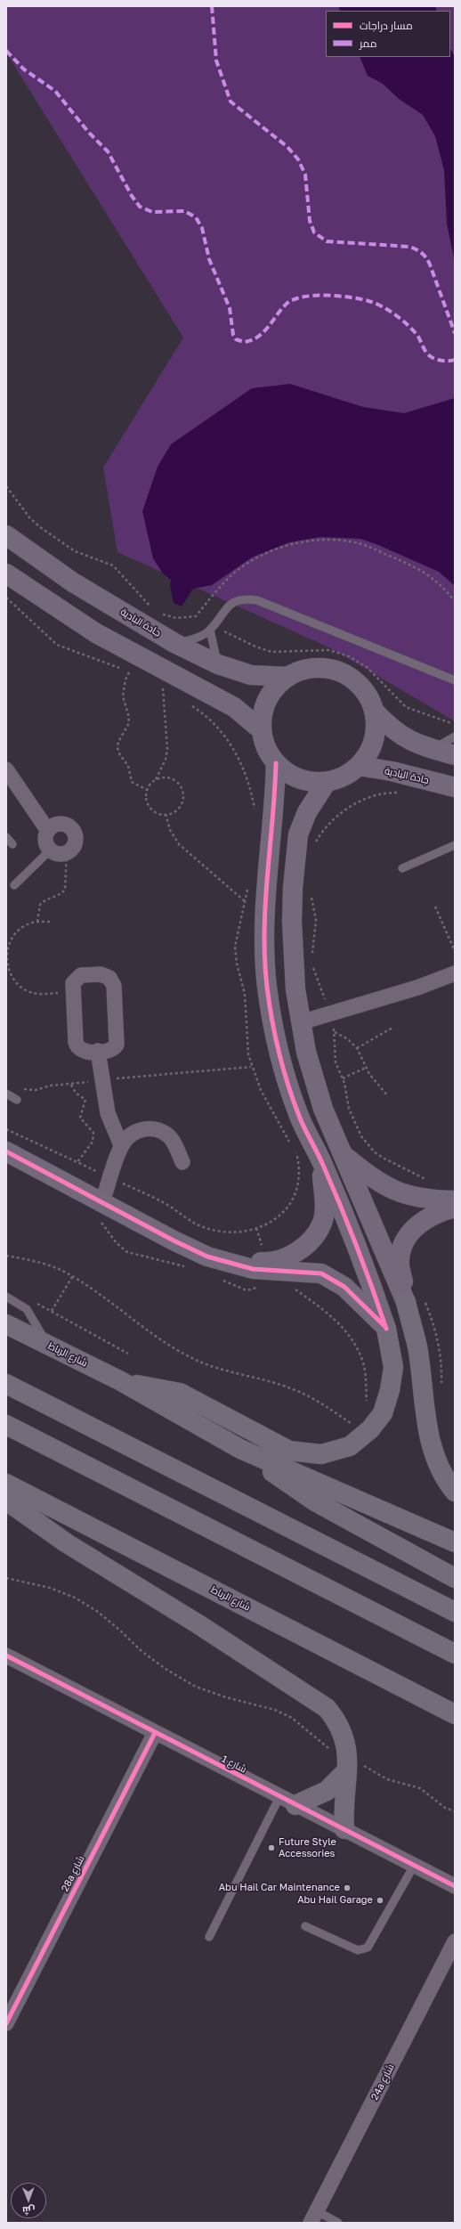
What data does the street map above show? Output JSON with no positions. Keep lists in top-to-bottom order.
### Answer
{
  "streets": {
    "highway": ["شارع الرباط"],
    "street": [
      "جادة البادية",
      "شارع 1",
      "28a شارع",
      "24a شارع"
    ]
  },
  "crossings": [
    ["شارع 1", "28a شارع"]
  ],
  "places": ["Future Style Accessories", "Abu Hail Car Maintenance", "Abu Hail Garage"],
  "legend": ["مسار دراجات", "ممر"],
  "north": "bottom"
}
